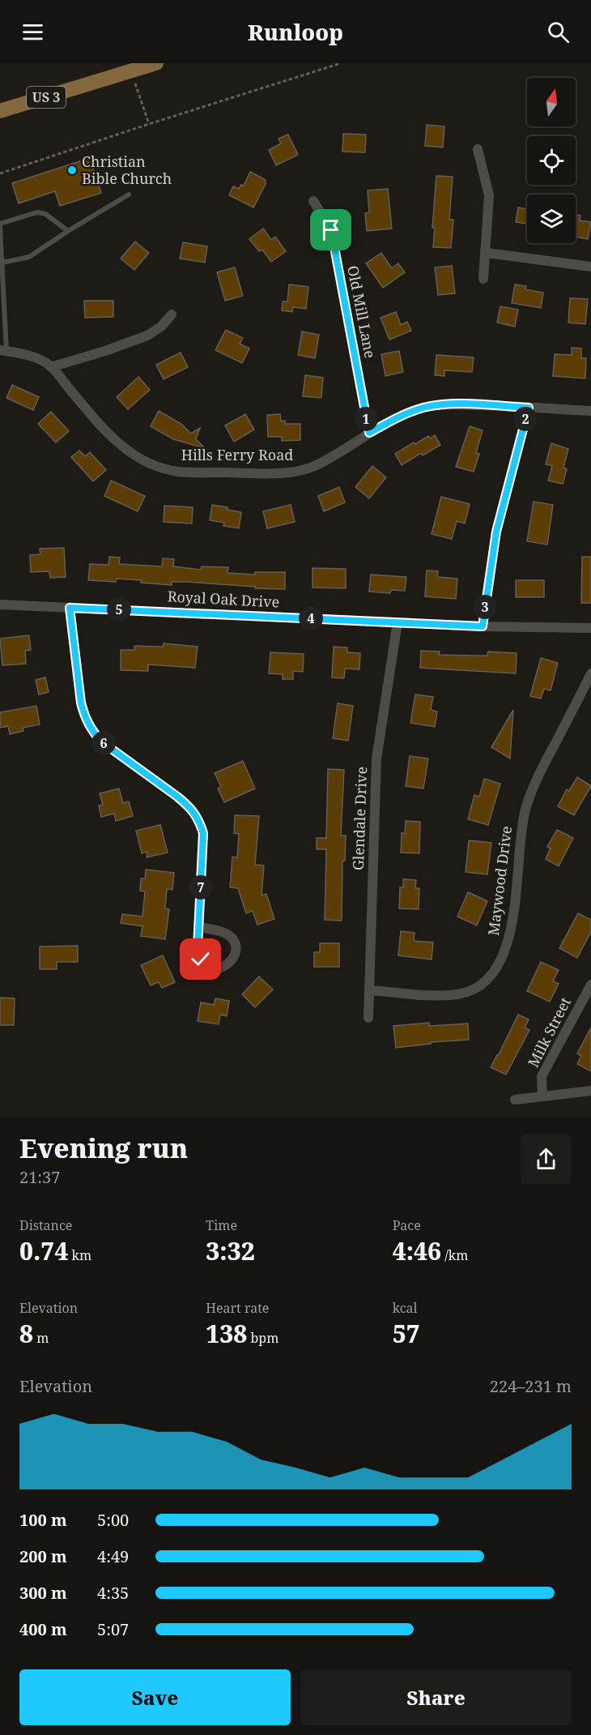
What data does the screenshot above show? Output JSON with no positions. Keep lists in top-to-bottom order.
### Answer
{
  "streets": {
    "main road": ["US 3"],
    "street": [
      "Old Mill Lane",
      "Hills Ferry Road",
      "Royal Oak Drive",
      "Glendale Drive",
      "Maywood Drive",
      "Milk Street"
    ]
  },
  "crossings": [
    ["Old Mill Lane", "Hills Ferry Road"],
    ["Royal Oak Drive", "Glendale Drive"],
    ["Glendale Drive", "Maywood Drive"]
  ],
  "places": ["Christian Bible Church"],
  "north": "top",
  "page": {
    "header": "Runloop",
    "pins": [
      "1",
      "2",
      "3",
      "5",
      "4",
      "6",
      "7"
    ],
    "heading": ["Evening run", "21:37"],
    "stats": [
      ["Distance", "0.74 km"],
      ["Time", "3:32"],
      ["Pace", "4:46 /km"],
      ["Elevation", "8 m"],
      ["Heart rate", "138 bpm"],
      ["kcal", "57"]
    ],
    "chart": ["Elevation", "224–231 m"],
    "list": [
      {
        "name": "100 m",
        "note": "5:00"
      },
      {
        "name": "200 m",
        "note": "4:49"
      },
      {
        "name": "300 m",
        "note": "4:35"
      },
      {
        "name": "400 m",
        "note": "5:07"
      }
    ],
    "buttons": ["Save", "Share"]
  }
}
